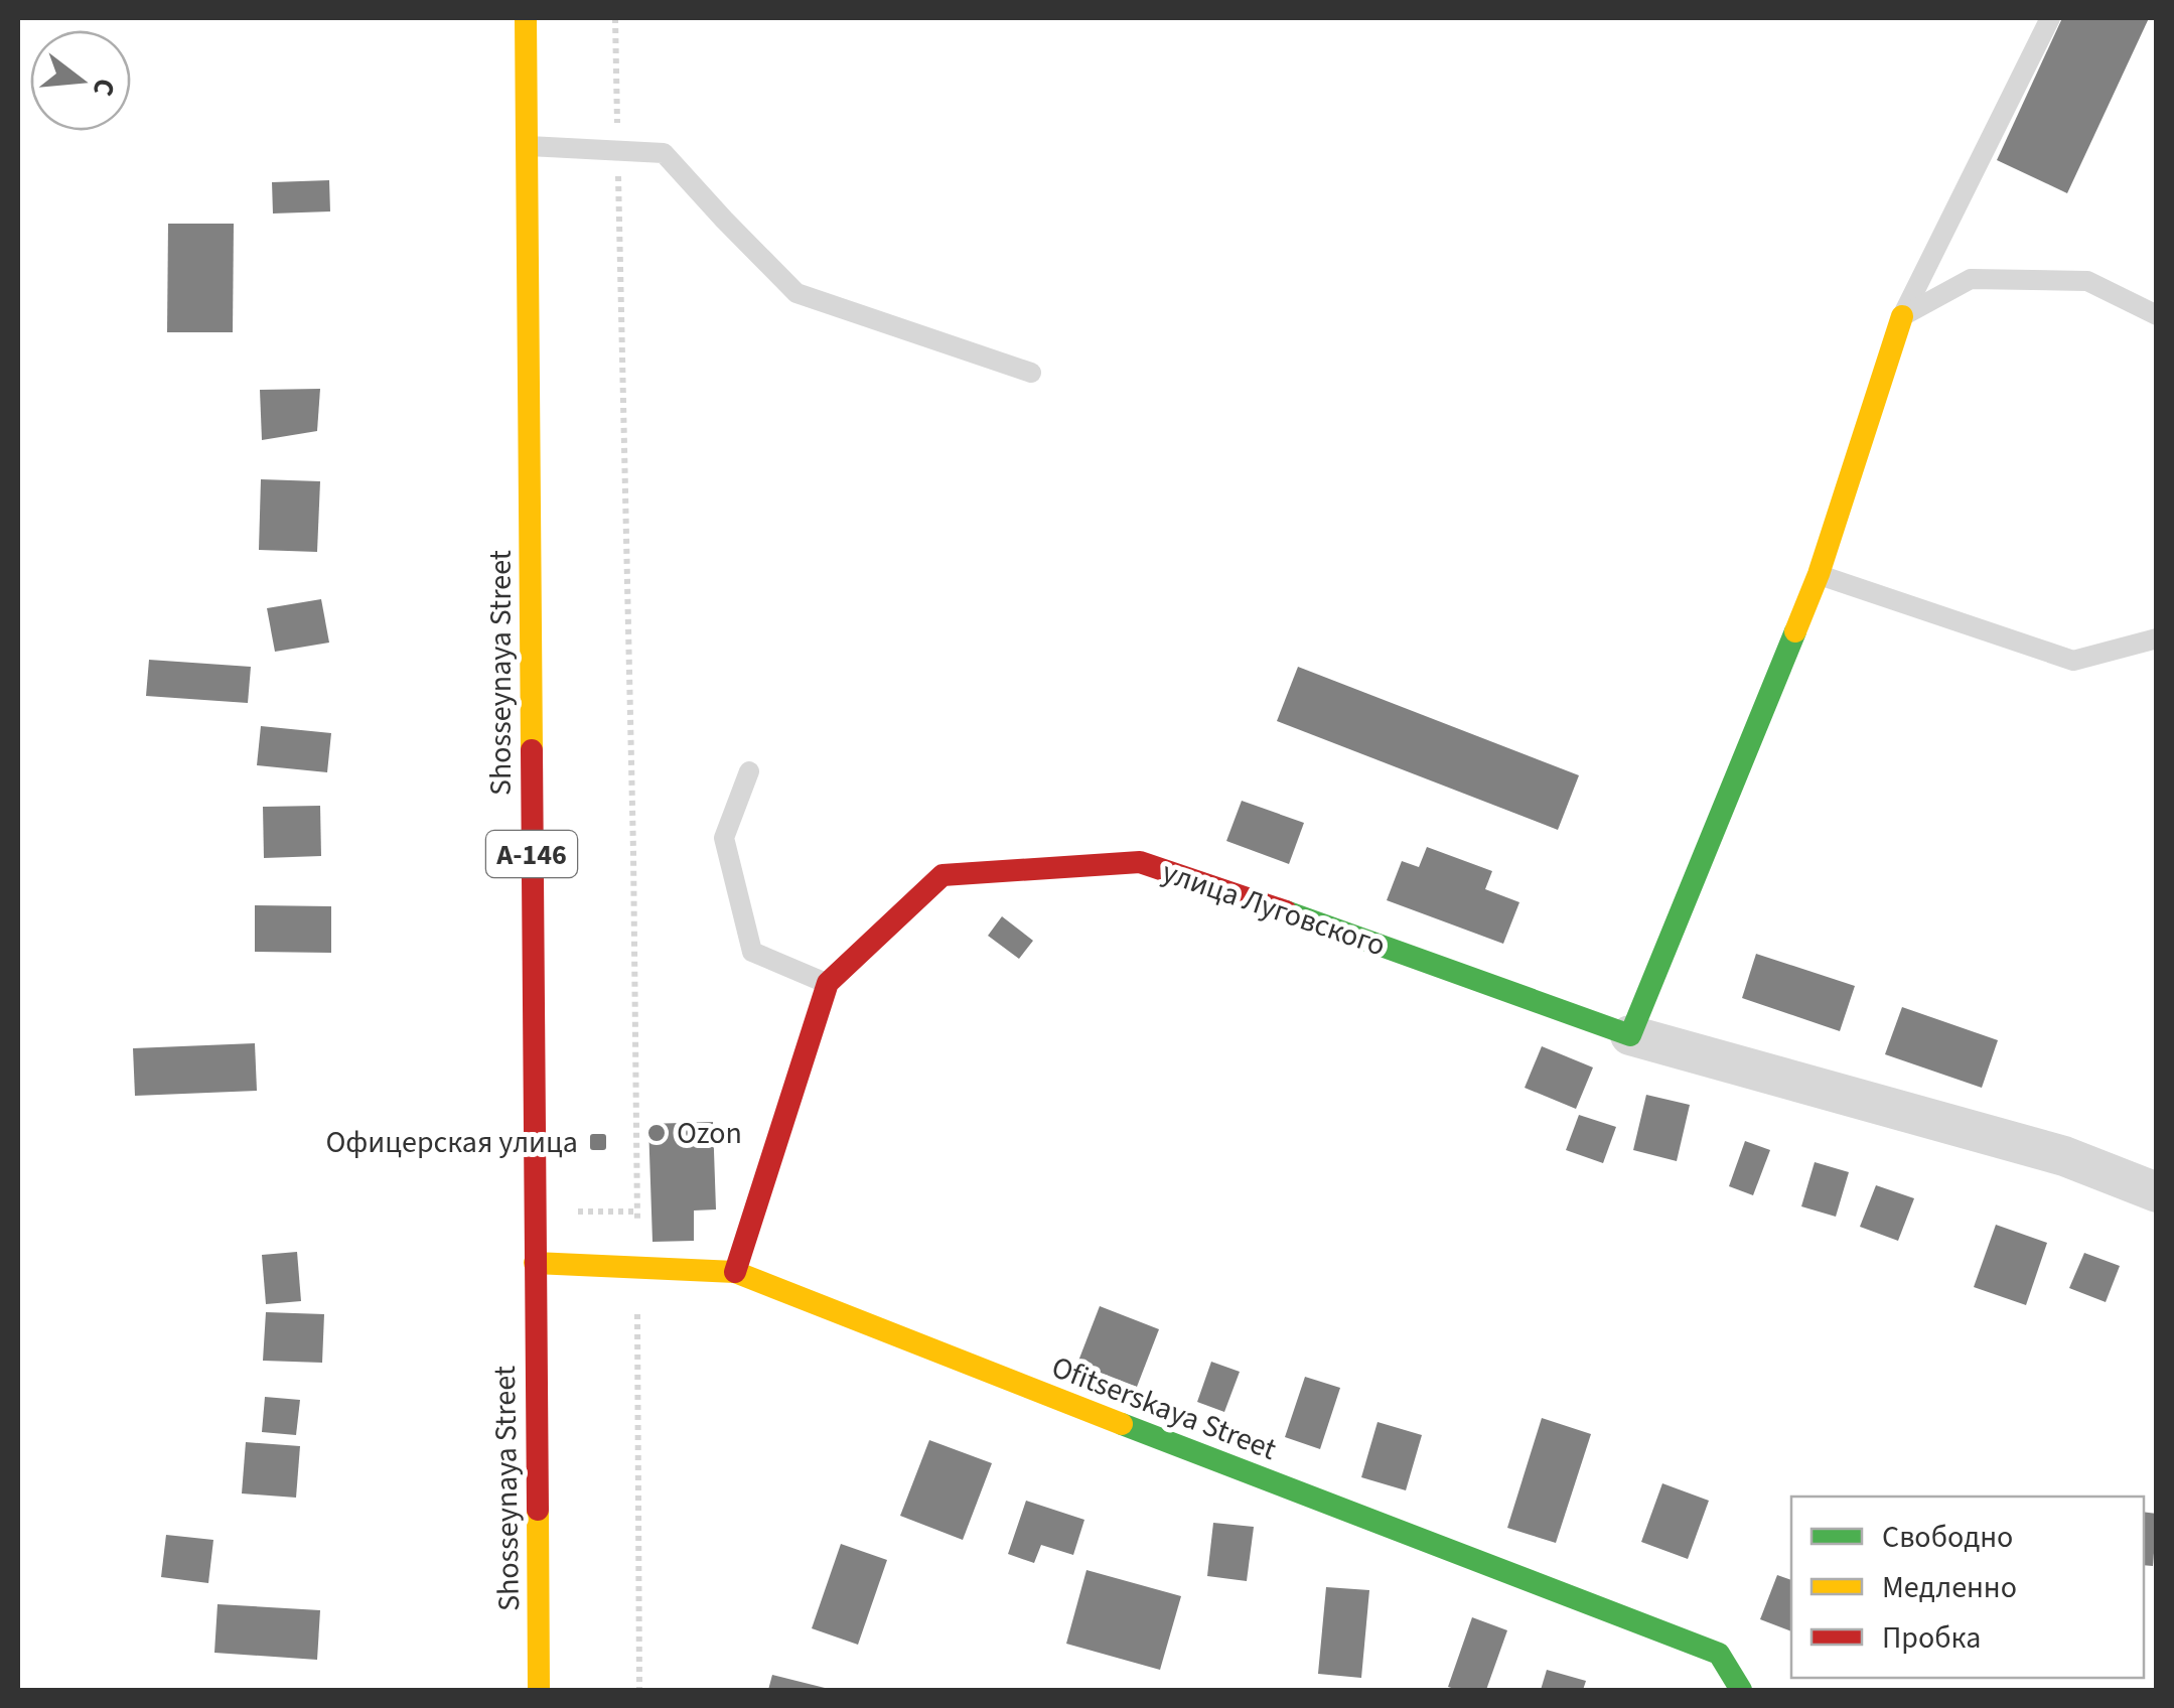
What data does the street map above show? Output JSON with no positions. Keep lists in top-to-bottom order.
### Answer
{
  "streets": {
    "main road": [
      "Shosseynaya Street",
      "А-146",
      "улица Луговского",
      "Ofitserskaya Street"
    ]
  },
  "crossings": [
    ["Shosseynaya Street", "Ofitserskaya Street"],
    ["улица Луговского", "Ofitserskaya Street"]
  ],
  "places": {
    "other": ["Ozon"],
    "transit": ["Офицерская улица"]
  },
  "legend": ["Свободно", "Медленно", "Пробка"],
  "north": "right"
}
